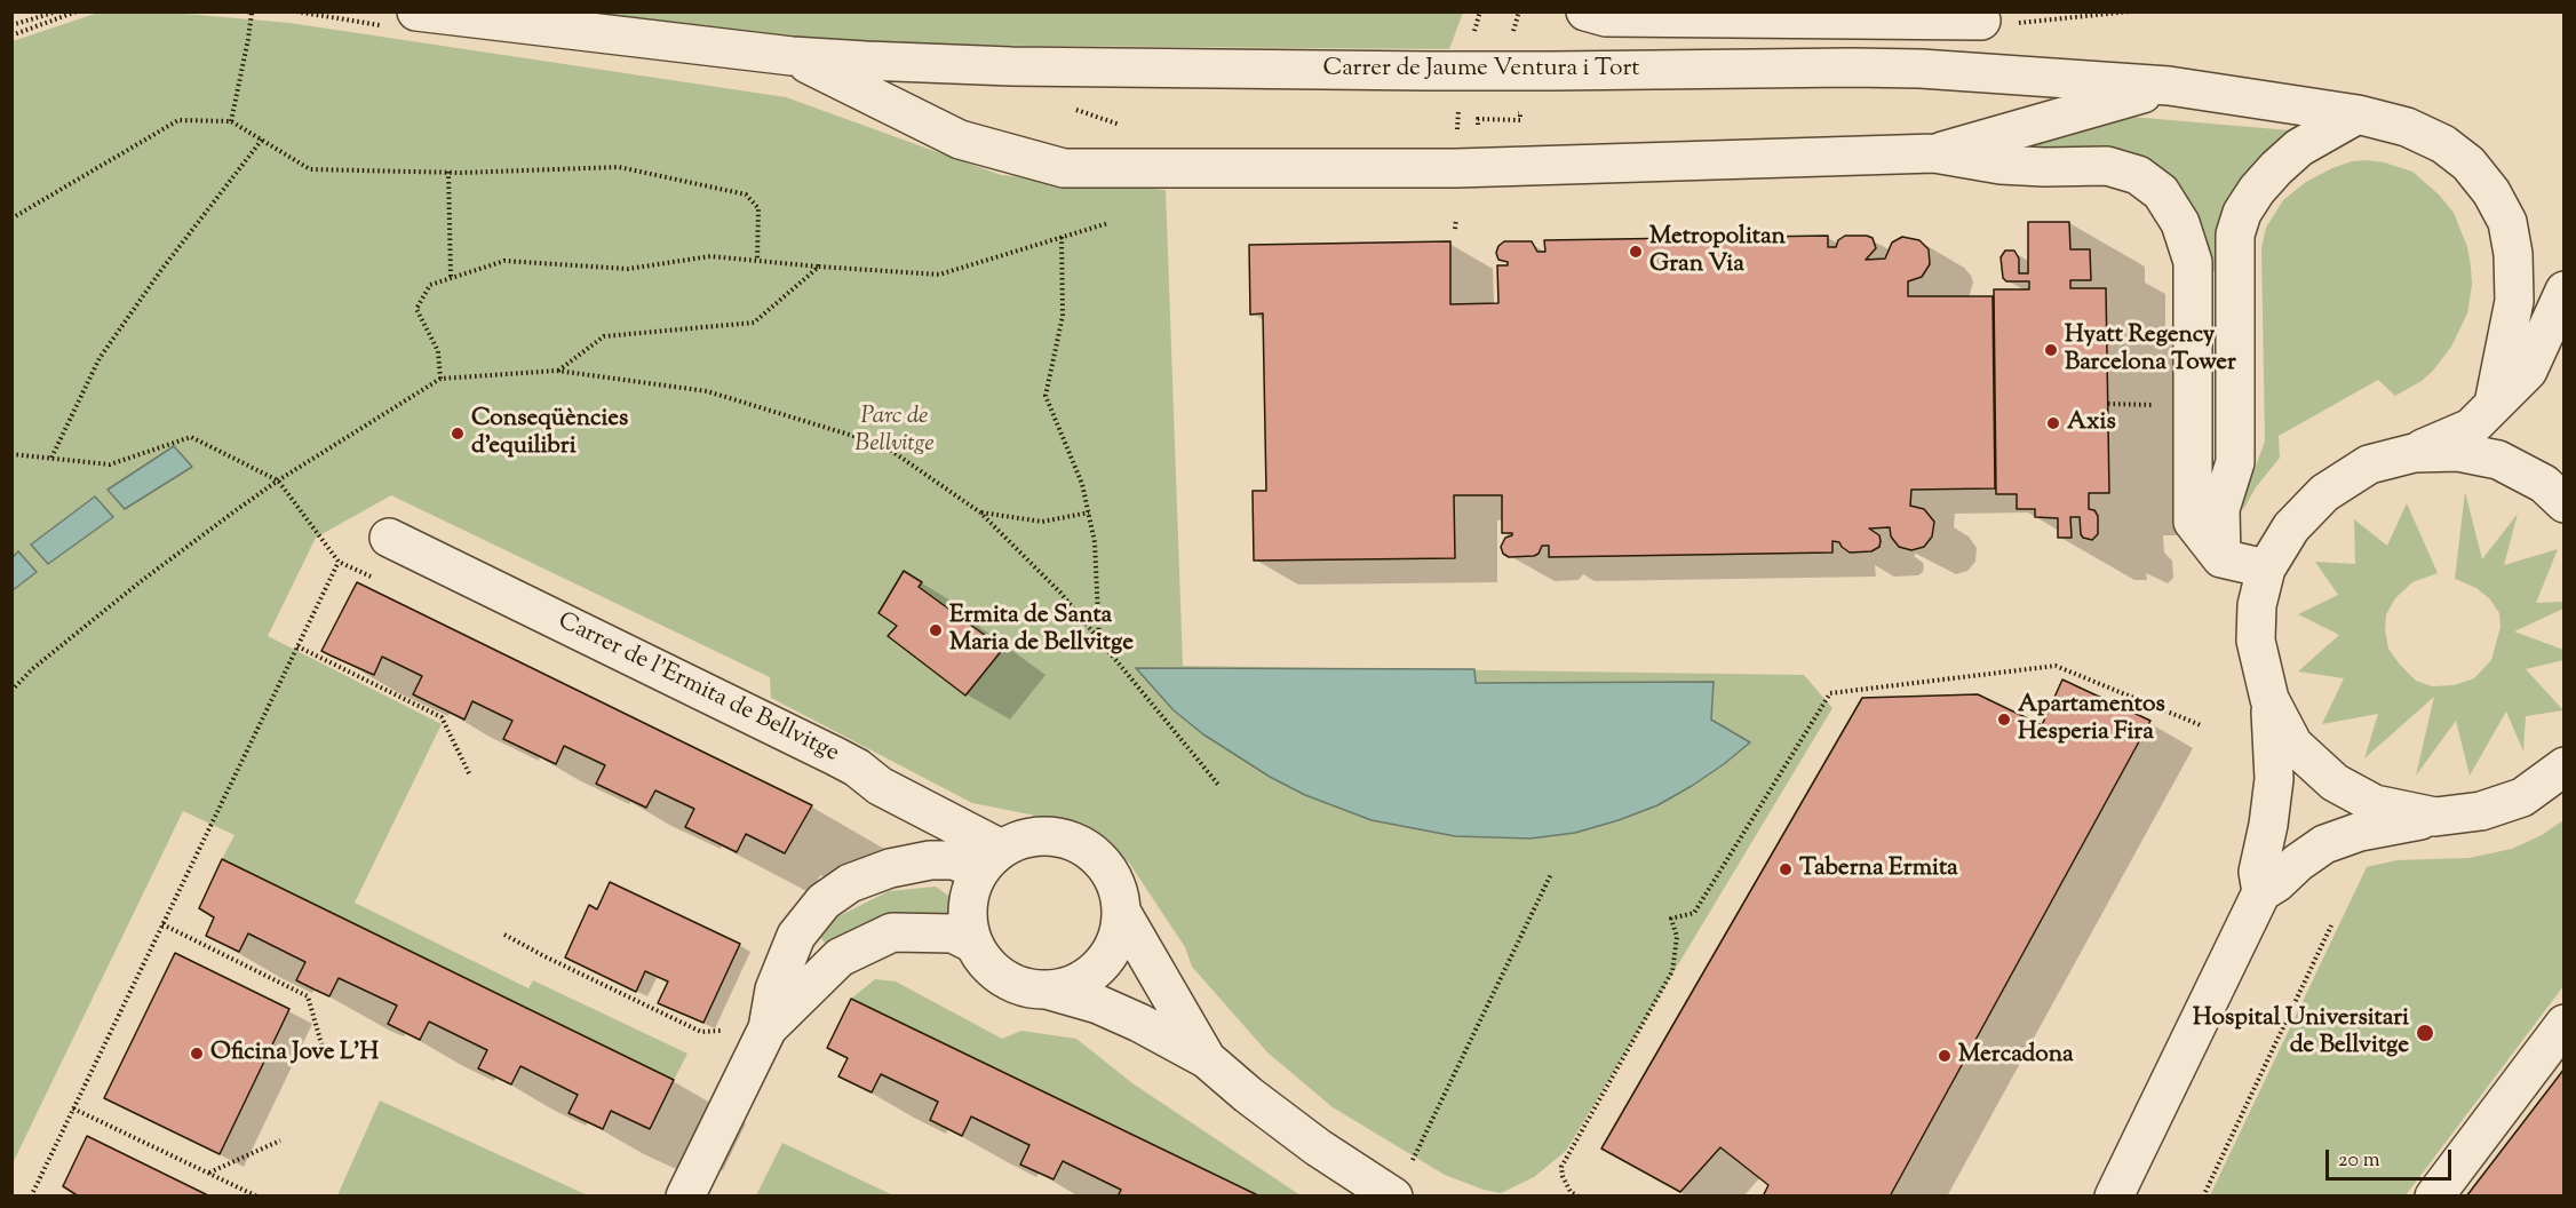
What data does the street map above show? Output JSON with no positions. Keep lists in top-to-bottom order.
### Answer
{
  "streets": {
    "street": ["Carrer de Jaume Ventura i Tort", "Carrer de l'Ermita de Bellvitge"]
  },
  "parks": ["Parc de Bellvitge"],
  "places": [
    "Metropolitan Gran Via",
    "Hyatt Regency Barcelona Tower",
    "Axis",
    "Conseqüències d'equilibri",
    "Ermita de Santa Maria de Bellvitge",
    "Apartamentos Hesperia Fira",
    "Taberna Ermita",
    "Hospital Universitari de Bellvitge",
    "Oficina Jove L'H",
    "Mercadona"
  ],
  "scale_bar": "20 m"
}
